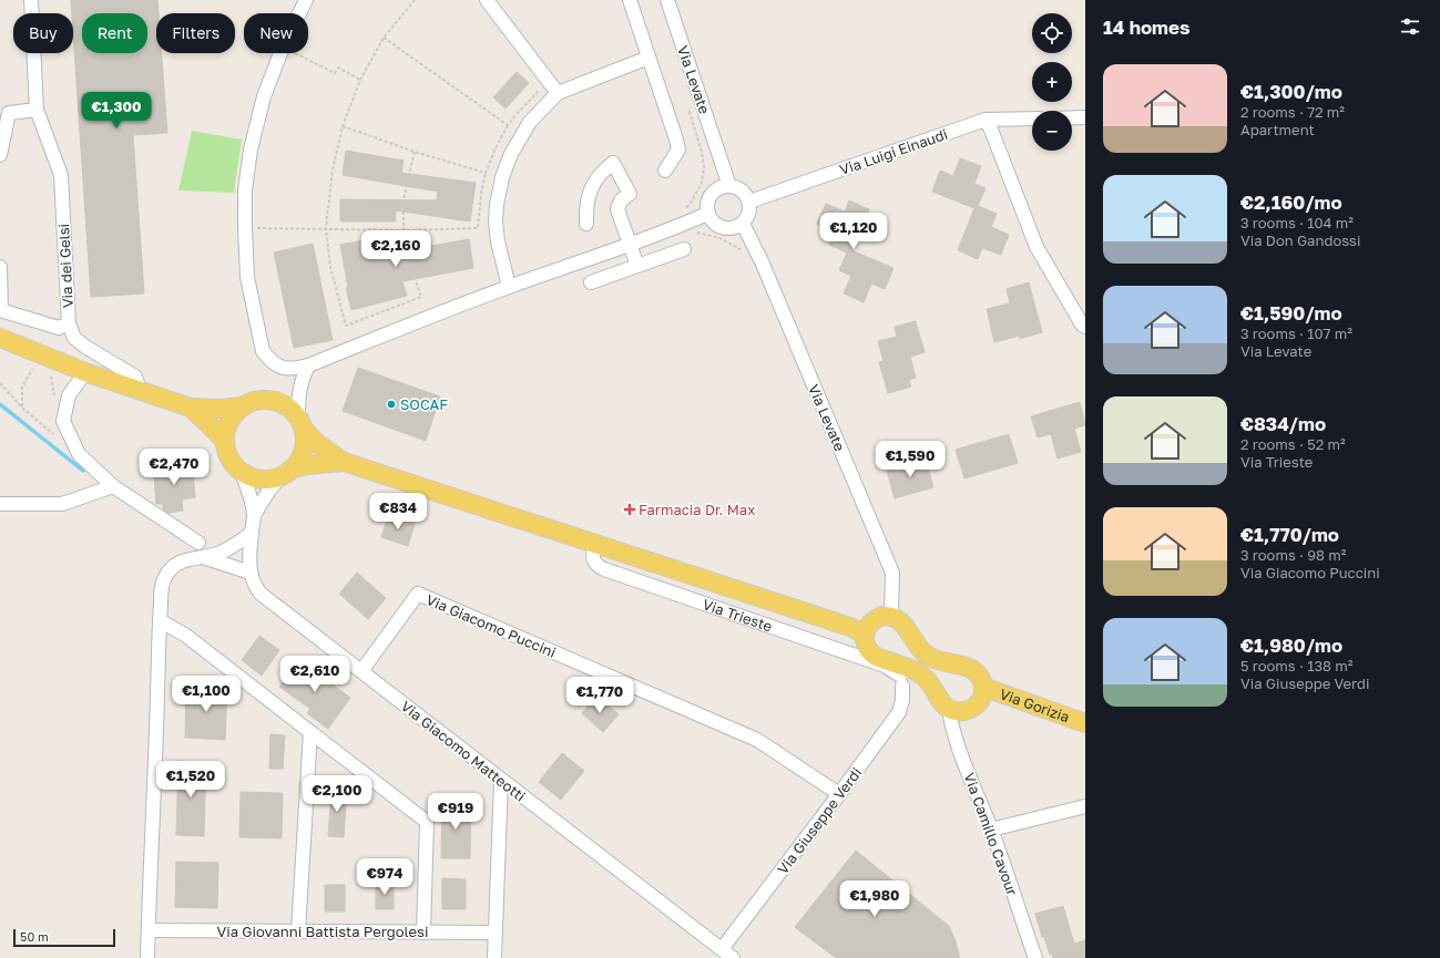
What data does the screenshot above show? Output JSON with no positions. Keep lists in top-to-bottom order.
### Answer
{
  "streets": {
    "main road": ["Via Trieste", "Via Gorizia"],
    "street": [
      "Via Levate",
      "Via Luigi Einaudi",
      "Via dei Gelsi",
      "Via Giacomo Puccini",
      "Via Giacomo Matteotti",
      "Via Giuseppe Verdi",
      "Via Camillo Cavour",
      "Via Giovanni Battista Pergolesi"
    ]
  },
  "crossings": [
    ["Via Levate", "Via Luigi Einaudi"],
    ["Via Trieste", "Via Giuseppe Verdi"],
    ["Via Giacomo Puccini", "Via Giacomo Matteotti"],
    ["Via Giacomo Puccini", "Via Giuseppe Verdi"],
    ["Via Giacomo Matteotti", "Via Giuseppe Verdi"]
  ],
  "places": {
    "other": ["SOCAF"],
    "health": ["Farmacia Dr. Max"]
  },
  "scale_bar": "50 m",
  "page": {
    "heading": "14 homes",
    "map_buttons": ["+", "−"],
    "chip": [
      "Buy",
      "Rent",
      "Filters",
      "New"
    ],
    "list": [
      {
        "name": "€1,300/mo",
        "note": "2 rooms · 72 m² · Apartment"
      },
      {
        "name": "€2,160/mo",
        "note": "3 rooms · 104 m² · Via Don Gandossi"
      },
      {
        "name": "€1,590/mo",
        "note": "3 rooms · 107 m² · Via Levate"
      },
      {
        "name": "€834/mo",
        "note": "2 rooms · 52 m² · Via Trieste"
      },
      {
        "name": "€1,770/mo",
        "note": "3 rooms · 98 m² · Via Giacomo Puccini"
      },
      {
        "name": "€1,980/mo",
        "note": "5 rooms · 138 m² · Via Giuseppe Verdi"
      }
    ],
    "price": [
      "€1,300",
      "€1,120",
      "€2,160",
      "€1,590",
      "€2,470",
      "€834",
      "€2,610",
      "€1,100",
      "€1,770",
      "€1,520",
      "€2,100",
      "€919",
      "€974",
      "€1,980"
    ],
    "scale": "50 m"
  }
}
